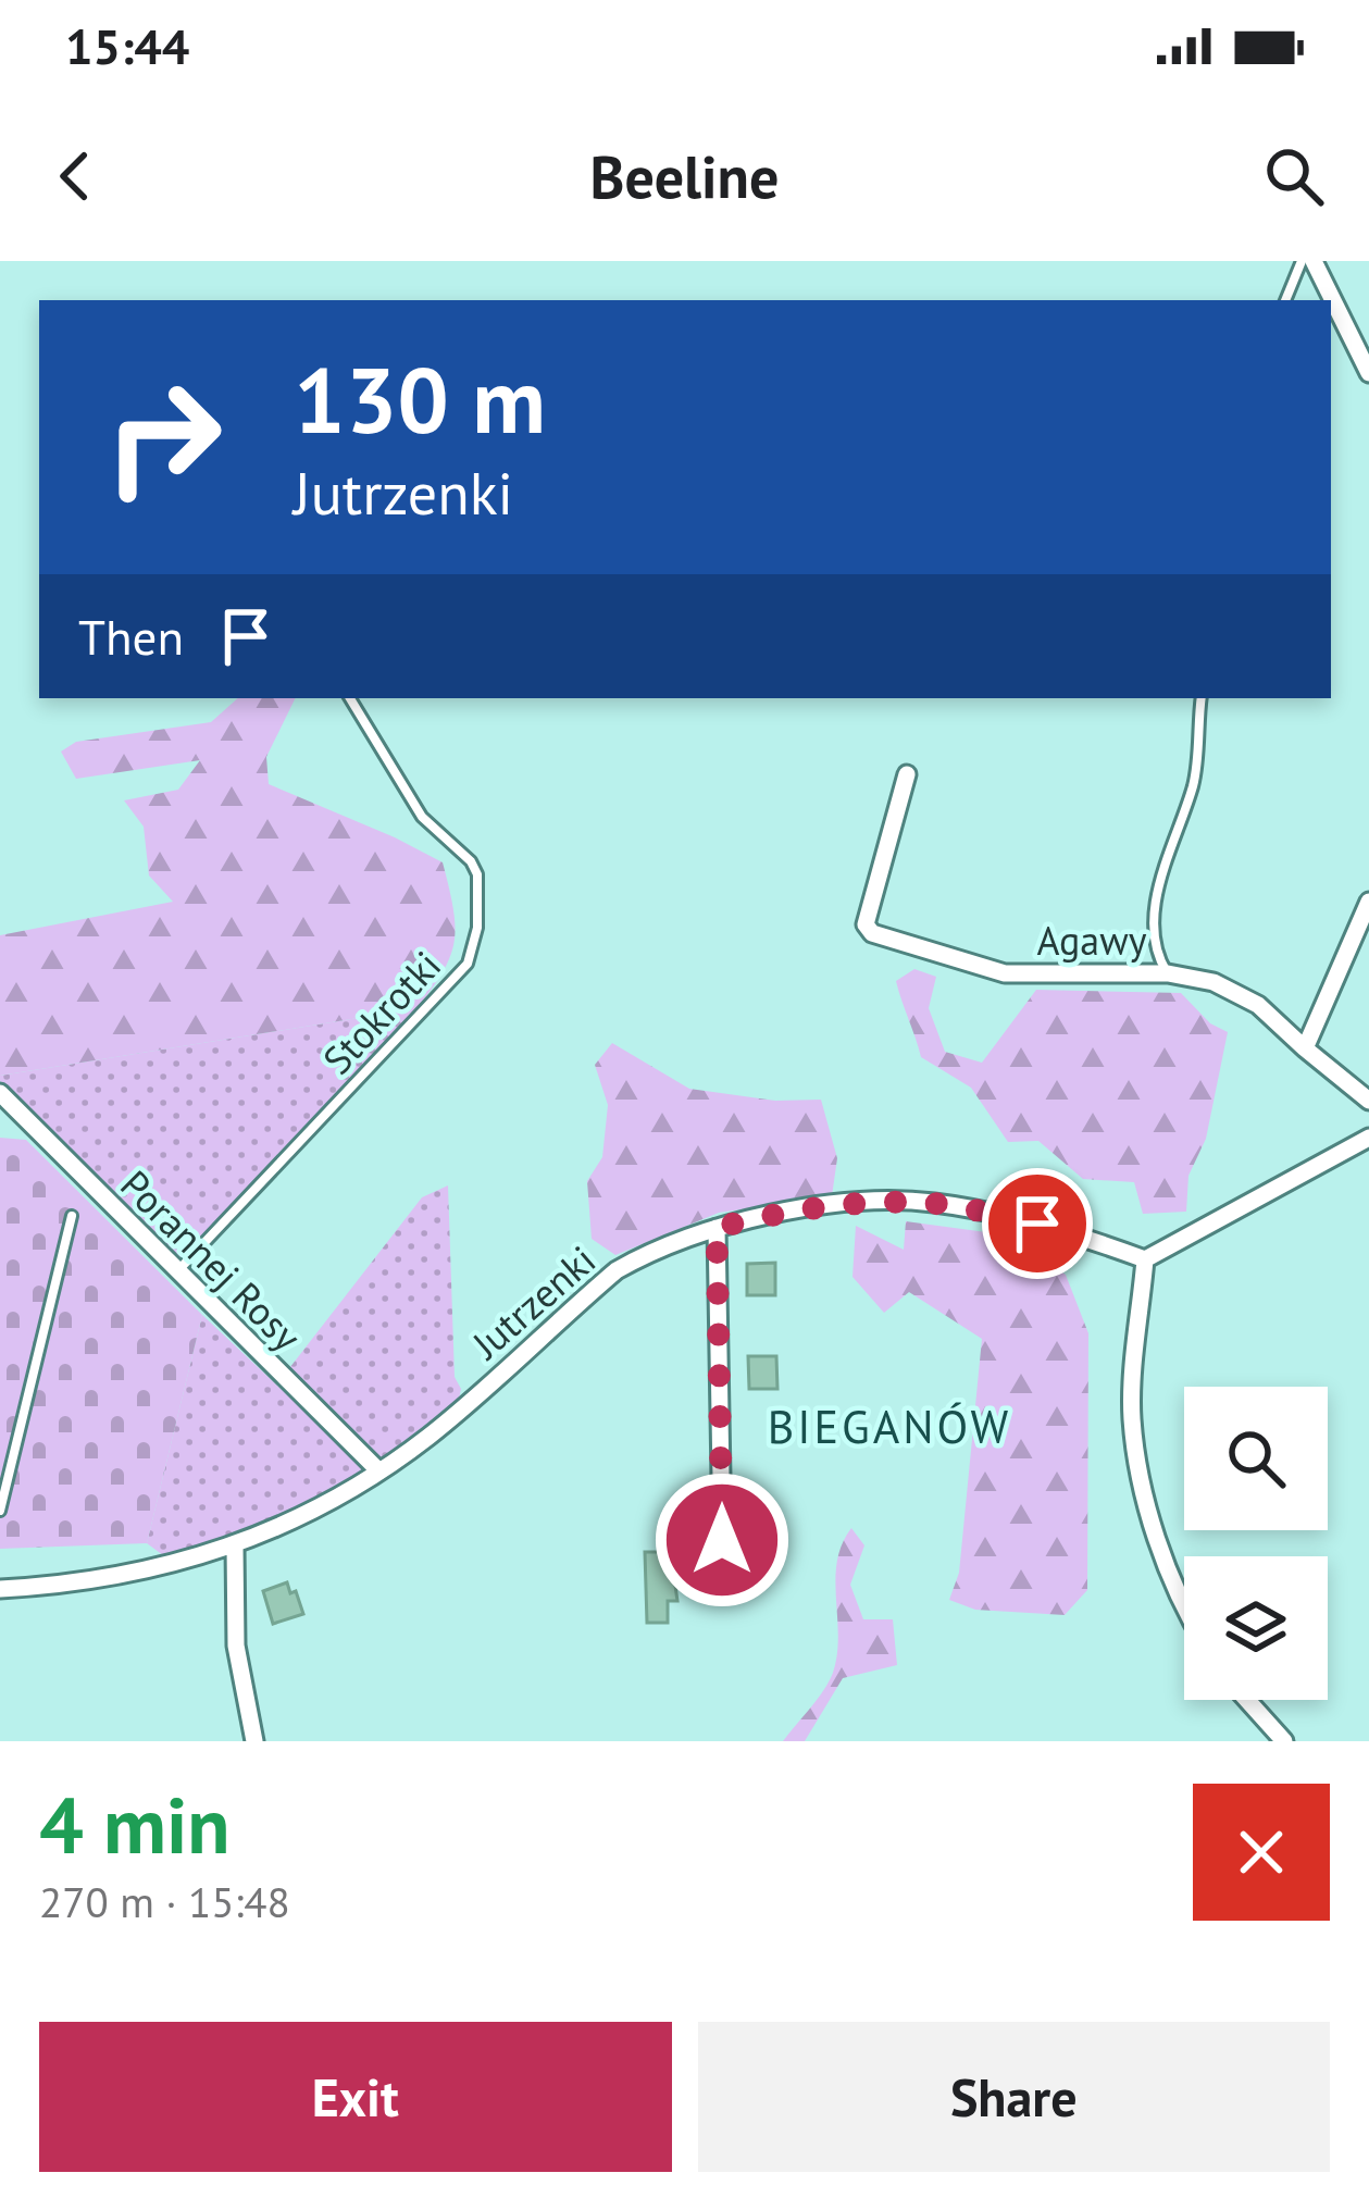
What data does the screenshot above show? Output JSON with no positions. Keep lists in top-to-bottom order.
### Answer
{
  "streets": {
    "street": ["Agawy", "Porannej Rosy", "Jutrzenki"],
    "lane": ["Stokrotki"]
  },
  "crossings": [
    ["Stokrotki", "Porannej Rosy"],
    ["Porannej Rosy", "Jutrzenki"]
  ],
  "districts": ["BIEGANÓW"],
  "page": {
    "status": "15:44",
    "header": "Beeline",
    "turn": ["130 m", "Jutrzenki"],
    "then": "Then",
    "heading": ["4 min", "270 m · 15:48"],
    "buttons": ["Exit", "Share"]
  }
}
